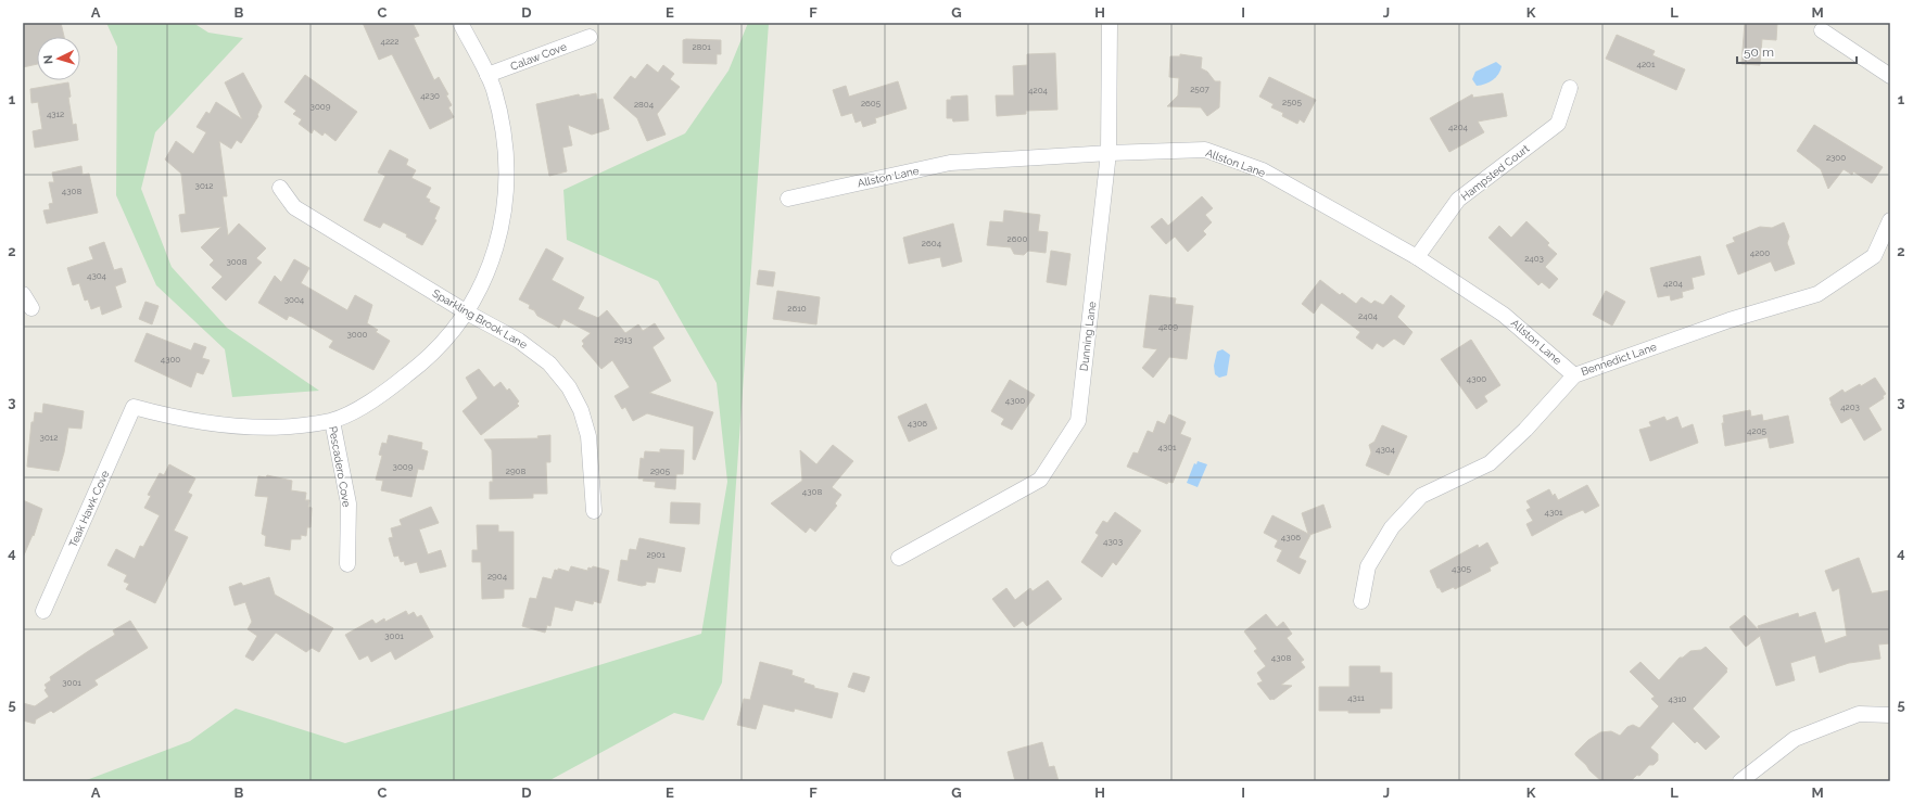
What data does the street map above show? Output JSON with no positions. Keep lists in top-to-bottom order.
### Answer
{
  "streets": {
    "street": [
      "Calaw Cove",
      "Allston Lane",
      "Hampsted Court",
      "Sparkling Brook Lane",
      "Dunning Lane",
      "Bennedict Lane",
      "Pescadero Cove",
      "Teak Hawk Cove"
    ]
  },
  "crossings": [
    ["Allston Lane", "Hampsted Court"],
    ["Allston Lane", "Dunning Lane"],
    ["Allston Lane", "Bennedict Lane"],
    ["Pescadero Cove", "Teak Hawk Cove"]
  ],
  "house_numbers": [
    "4222",
    "2801",
    "4201",
    "2507",
    "4204",
    "4230",
    "2505",
    "2605",
    "2804",
    "3009",
    "4312",
    "4204",
    "2300",
    "3012",
    "4308",
    "2600",
    "2604",
    "4200",
    "2403",
    "3008",
    "4304",
    "4204",
    "3004",
    "2610",
    "2404",
    "4209",
    "3000",
    "2913",
    "4300",
    "4300",
    "4300",
    "4203",
    "4306",
    "4205",
    "3012",
    "4301",
    "4304",
    "3009",
    "2908",
    "2905",
    "4308",
    "4301",
    "4306",
    "4303",
    "2901",
    "4305",
    "2904",
    "3001",
    "4308",
    "3001",
    "4311",
    "4310"
  ],
  "scale_bar": "50 m",
  "north": "left",
  "grid": {
    "columns": [
      "A",
      "B",
      "C",
      "D",
      "E",
      "F",
      "G",
      "H",
      "I",
      "J",
      "K",
      "L",
      "M"
    ],
    "rows": [
      "1",
      "2",
      "3",
      "4",
      "5"
    ]
  }
}
